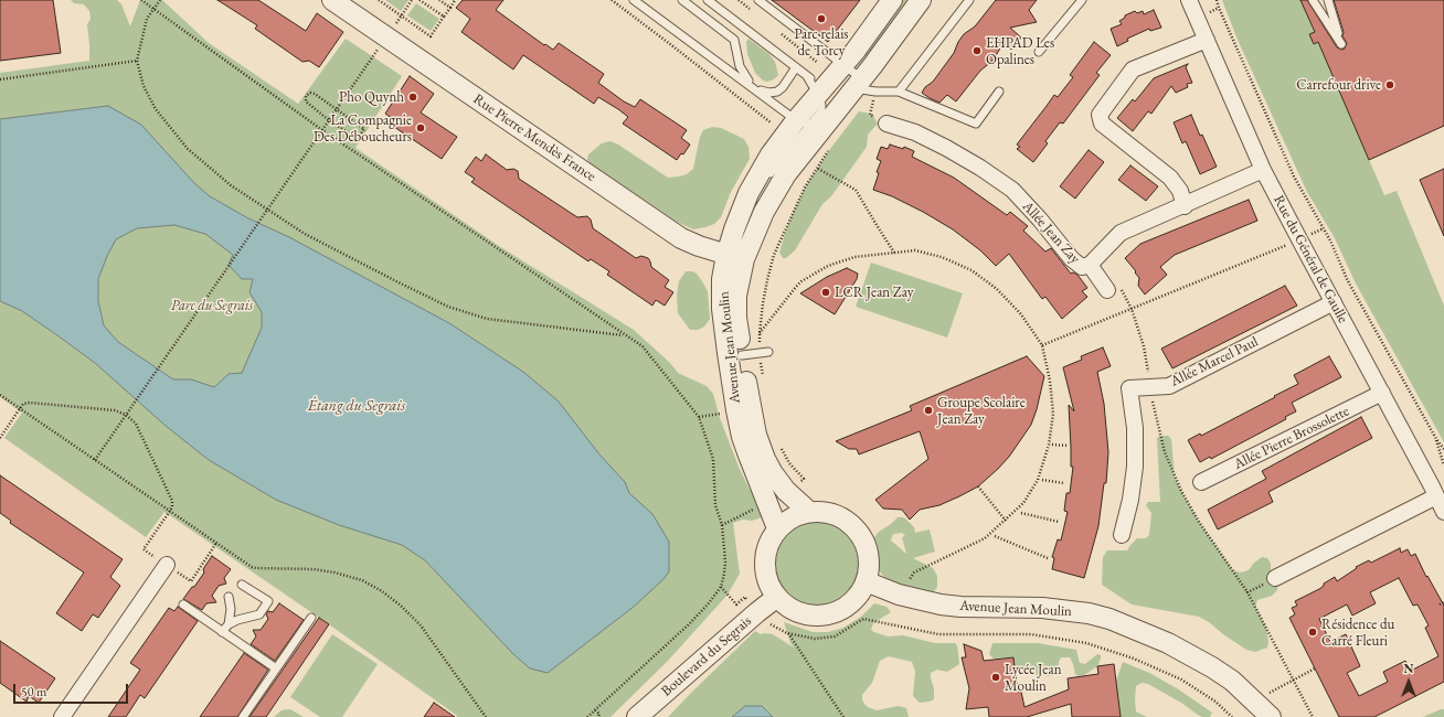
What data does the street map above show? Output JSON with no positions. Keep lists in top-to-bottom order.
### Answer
{
  "streets": {
    "street": [
      "Rue Pierre Mendès France",
      "Allée Jean Zay",
      "Rue du Général de Gaulle",
      "Avenue Jean Moulin",
      "Allée Marcel Paul",
      "Allée Pierre Brossolette",
      "Boulevard du Segrais"
    ]
  },
  "crossings": [
    ["Rue Pierre Mendès France", "Avenue Jean Moulin"],
    ["Allée Jean Zay", "Rue du Général de Gaulle"],
    ["Rue du Général de Gaulle", "Allée Marcel Paul"],
    ["Rue du Général de Gaulle", "Allée Pierre Brossolette"],
    ["Avenue Jean Moulin", "Boulevard du Segrais"]
  ],
  "water": ["Étang du Segrais"],
  "parks": ["Parc du Segrais"],
  "places": [
    "Parc relais de Torcy",
    "EHPAD Les Opalines",
    "Carrefour drive",
    "Pho Quynh",
    "La Compagnie Des Déboucheurs",
    "LCR Jean Zay",
    "Groupe Scolaire Jean Zay",
    "Résidence du Carré Fleuri",
    "Lycée Jean Moulin"
  ],
  "scale_bar": "50 m",
  "north": "top"
}
